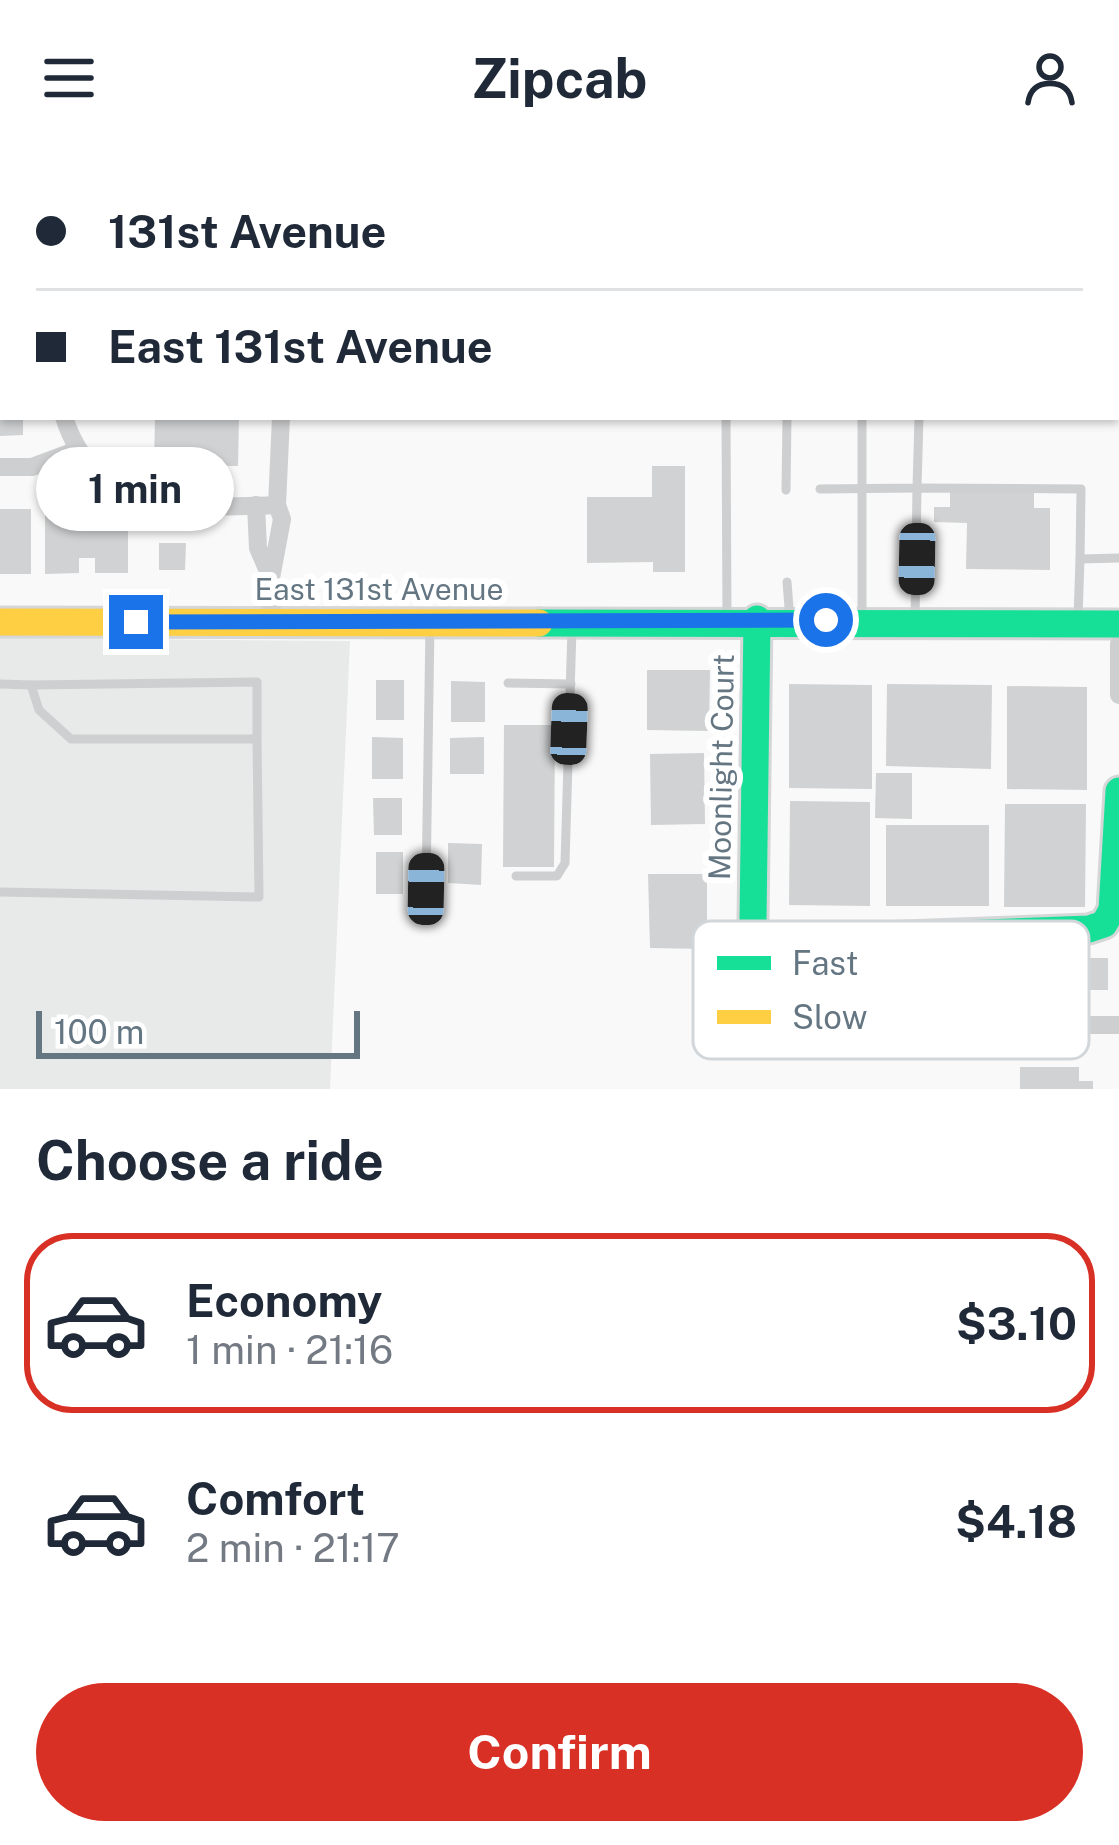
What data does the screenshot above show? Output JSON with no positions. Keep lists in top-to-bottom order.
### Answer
{
  "streets": {
    "street": ["East 131st Avenue", "Moonlight Court"]
  },
  "crossings": [
    ["East 131st Avenue", "Moonlight Court"]
  ],
  "legend": ["Fast", "Slow"],
  "scale_bar": "100 m",
  "page": {
    "header": "Zipcab",
    "banner": ["131st Avenue", "East 131st Avenue"],
    "bubble": "1 min",
    "scale": "100 m",
    "heading": "Choose a ride",
    "list": [
      {
        "name": "Economy",
        "note": "1 min · 21:16",
        "value": "$3.10"
      },
      {
        "name": "Comfort",
        "note": "2 min · 21:17",
        "value": "$4.18"
      }
    ],
    "buttons": "Confirm"
  }
}
